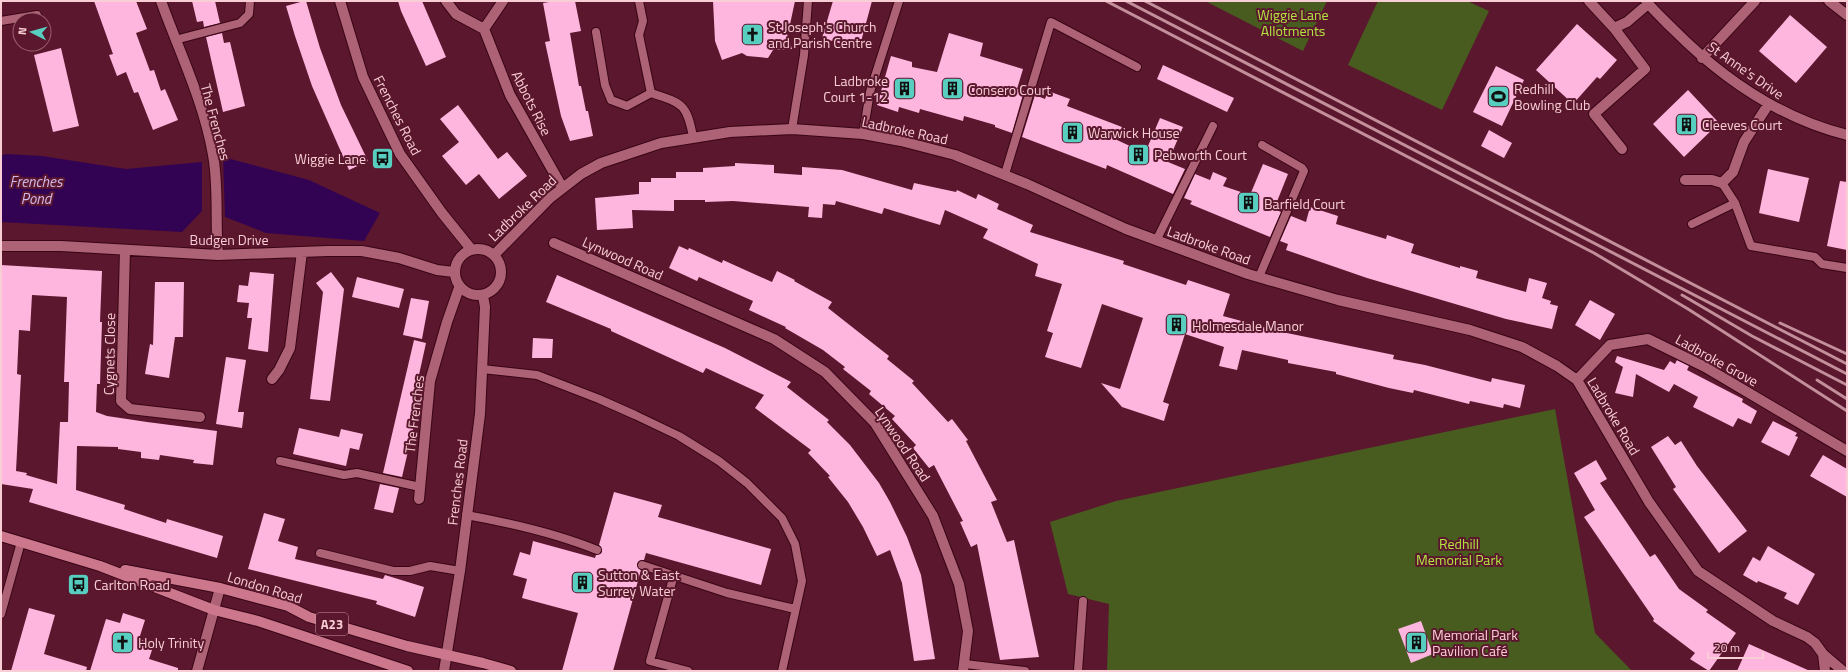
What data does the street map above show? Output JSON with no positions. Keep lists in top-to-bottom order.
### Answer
{
  "streets": {
    "main road": ["London Road", "A23"],
    "street": [
      "St Anne's Drive",
      "Abbots Rise",
      "Frenches Road",
      "The Frenches",
      "Ladbroke Road",
      "Budgen Drive",
      "Lynwood Road",
      "Cygnets Close",
      "Ladbroke Grove"
    ]
  },
  "crossings": [
    ["Abbots Rise", "Ladbroke Road"],
    ["Frenches Road", "The Frenches"],
    ["Frenches Road", "Ladbroke Road"],
    ["Frenches Road", "Budgen Drive"],
    ["Frenches Road", "London Road"],
    ["The Frenches", "Ladbroke Road"],
    ["The Frenches", "Budgen Drive"],
    ["Ladbroke Road", "Budgen Drive"],
    ["Ladbroke Road", "Ladbroke Grove"],
    ["Budgen Drive", "Cygnets Close"]
  ],
  "water": ["Frenches Pond"],
  "parks": ["Wiggie Lane Allotments", "Redhill Memorial Park"],
  "places": {
    "church": ["St Joseph's Church and Parish Centre", "Holy Trinity"],
    "building": [
      "Ladbroke Court 1-12",
      "Consero Court",
      "Cleeves Court",
      "Warwick House",
      "Pebworth Court",
      "Barfield Court",
      "Holmesdale Manor",
      "Sutton & East Surrey Water",
      "Memorial Park Pavilion Café"
    ],
    "sports": ["Redhill Bowling Club"],
    "bus stop": ["Wiggie Lane", "Carlton Road"]
  },
  "scale_bar": "20 m",
  "north": "left"
}
